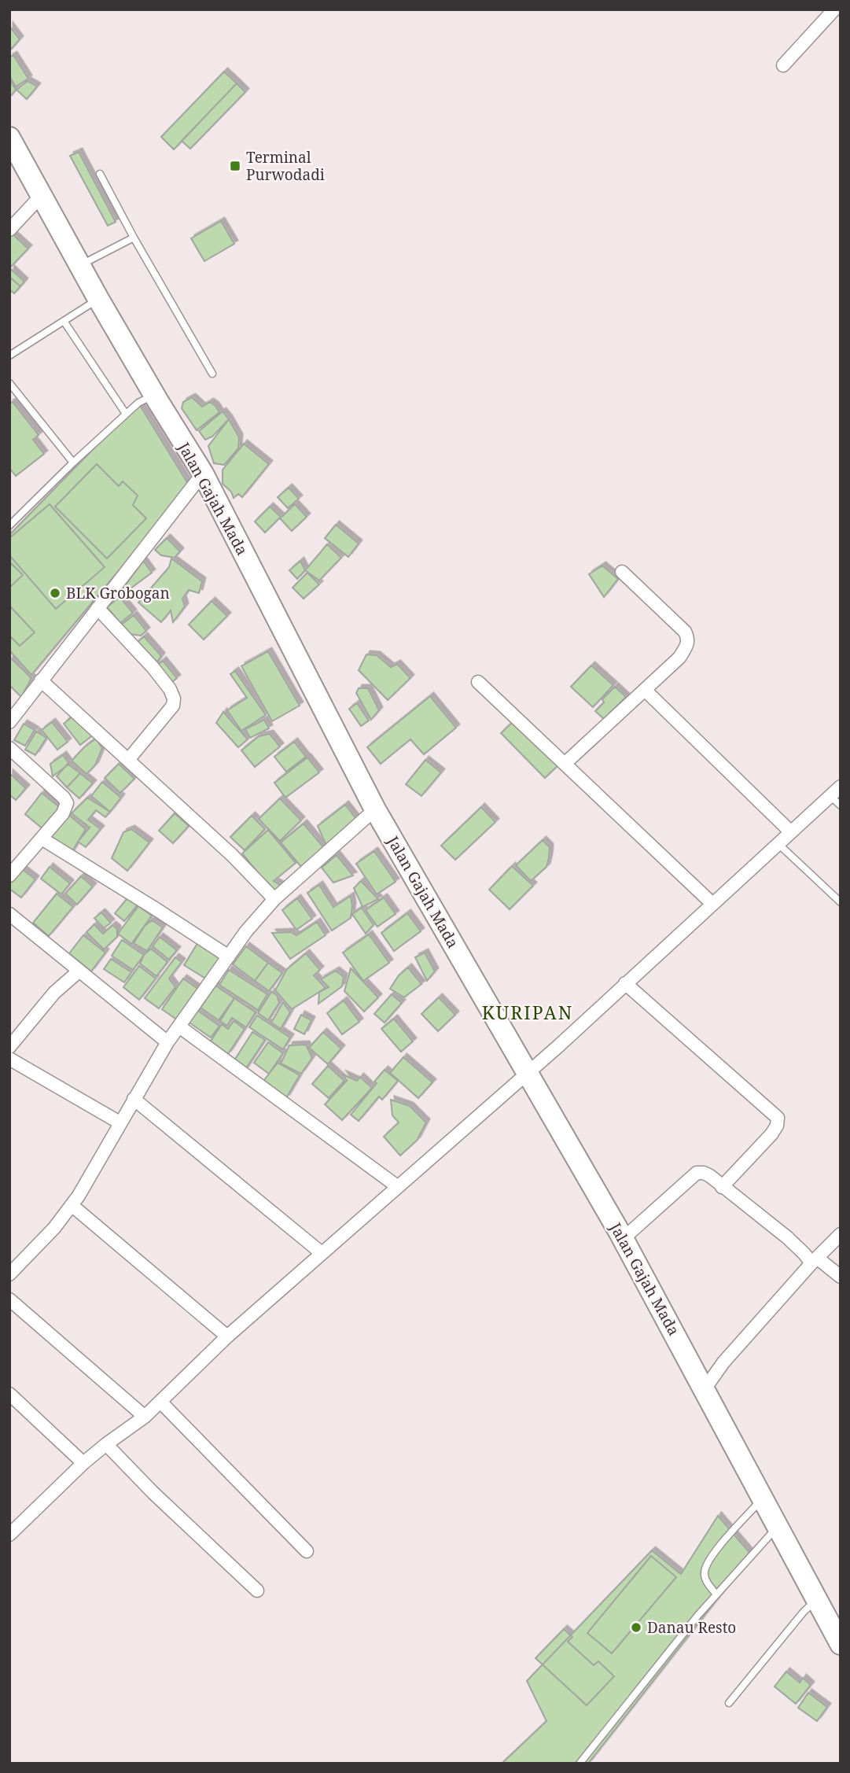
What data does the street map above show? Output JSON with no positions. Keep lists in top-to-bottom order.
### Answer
{
  "streets": {
    "main road": ["Jalan Gajah Mada"]
  },
  "districts": ["KURIPAN"],
  "places": {
    "transit": ["Terminal Purwodadi"],
    "other": ["BLK Grobogan", "Danau Resto"]
  }
}
